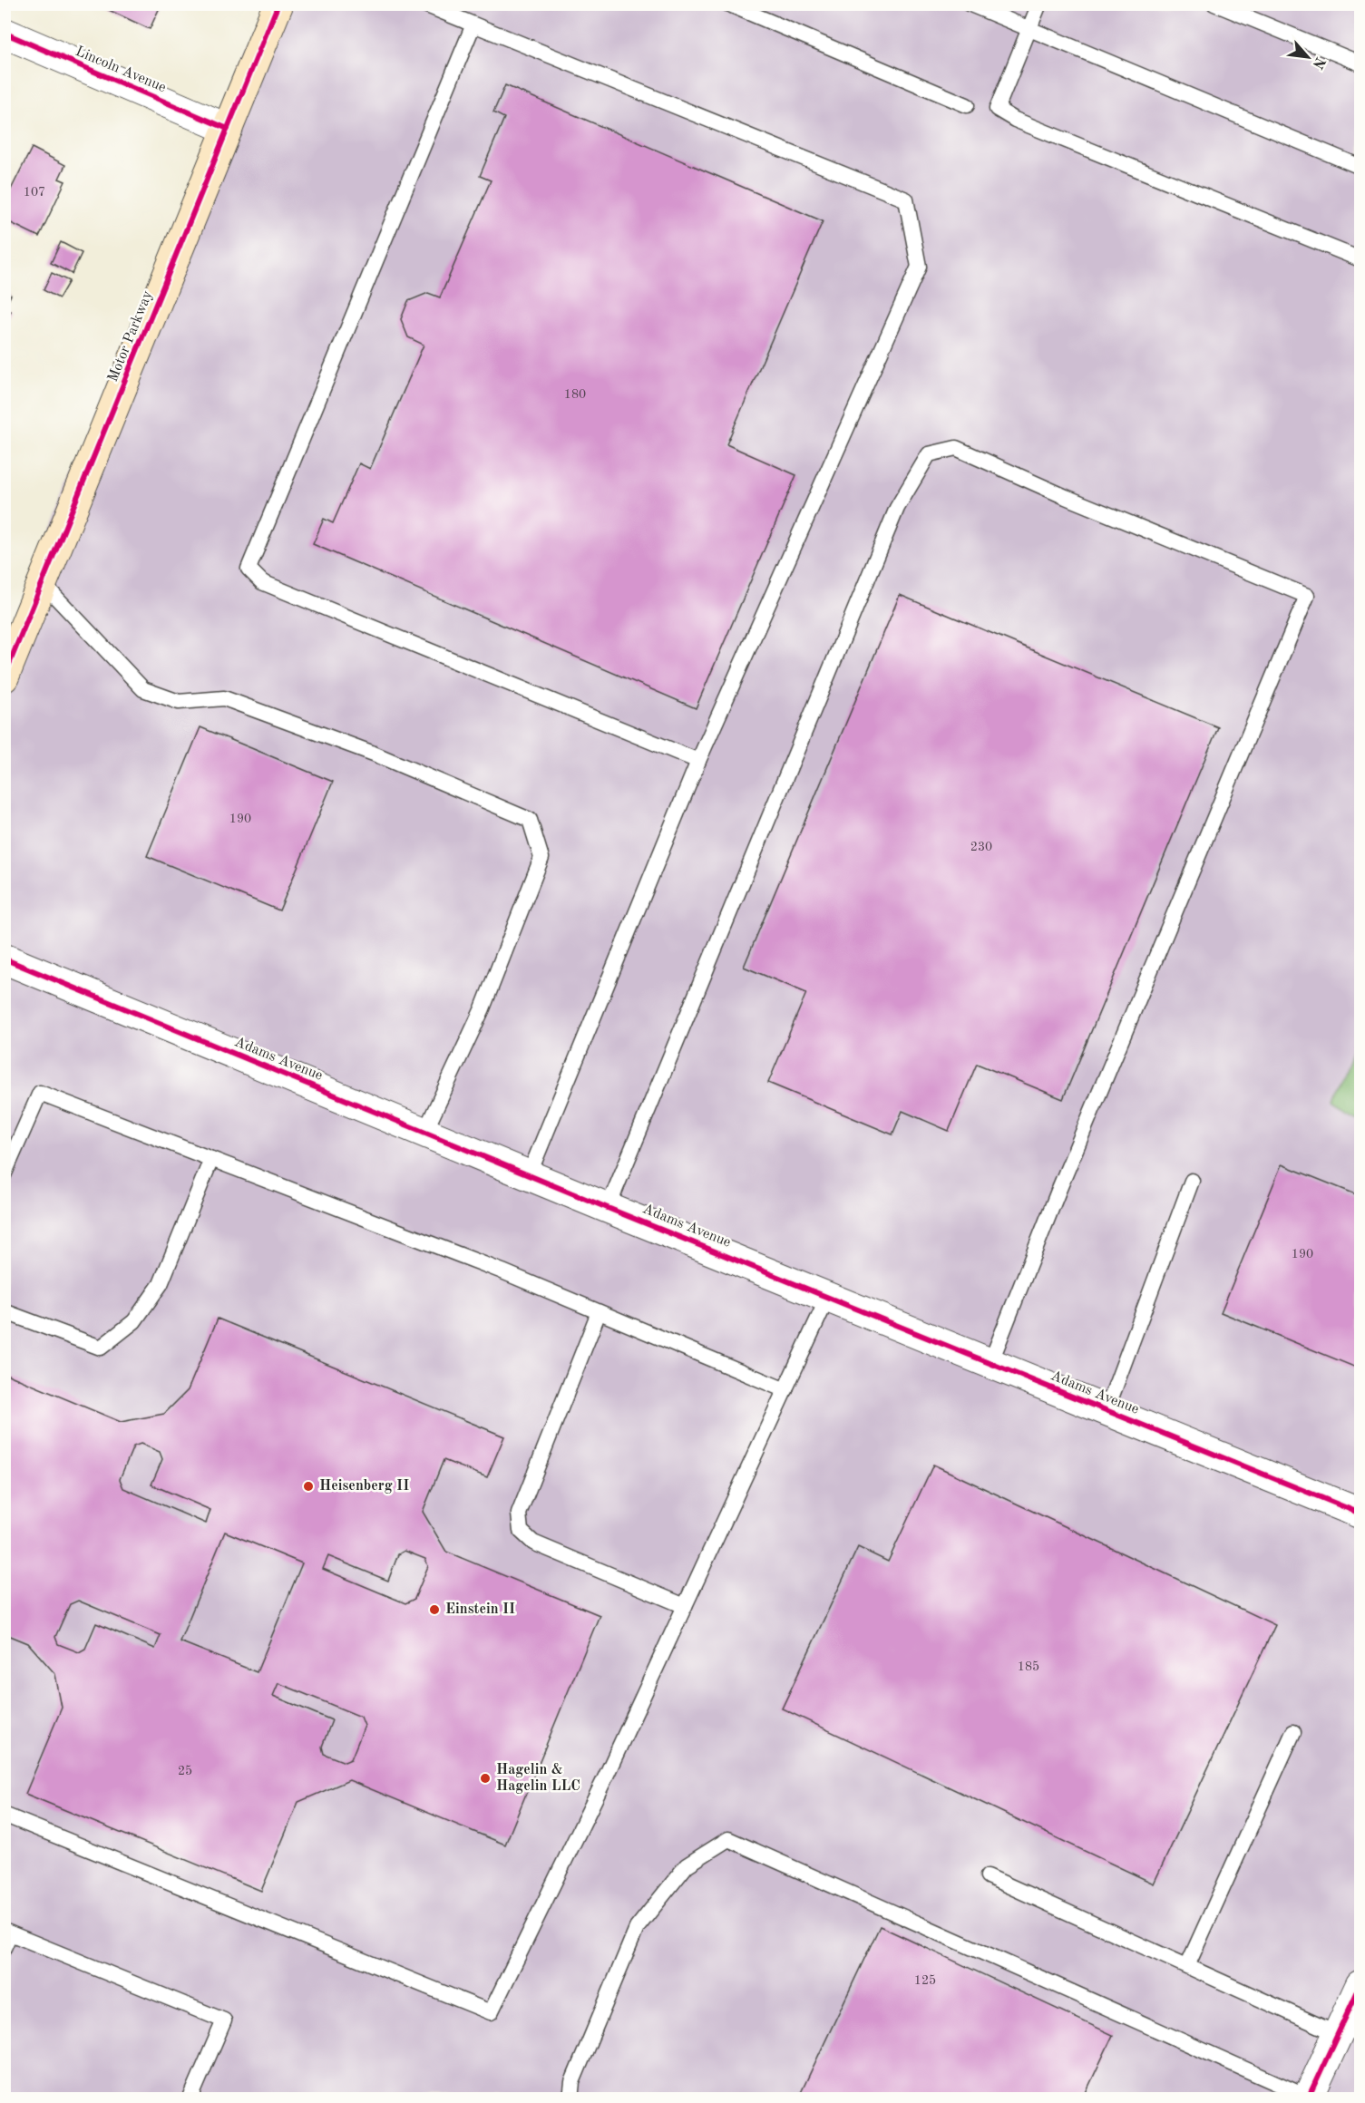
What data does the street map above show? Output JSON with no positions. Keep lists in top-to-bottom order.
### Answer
{
  "streets": {
    "main road": ["Motor Parkway"],
    "street": ["Lincoln Avenue", "Adams Avenue"]
  },
  "crossings": [
    ["Lincoln Avenue", "Motor Parkway"]
  ],
  "places": ["Heisenberg II", "Einstein II", "Hagelin & Hagelin LLC"],
  "house_numbers": [
    "107",
    "180",
    "190",
    "230",
    "190",
    "185",
    "25",
    "125"
  ],
  "north": "bottom right"
}
